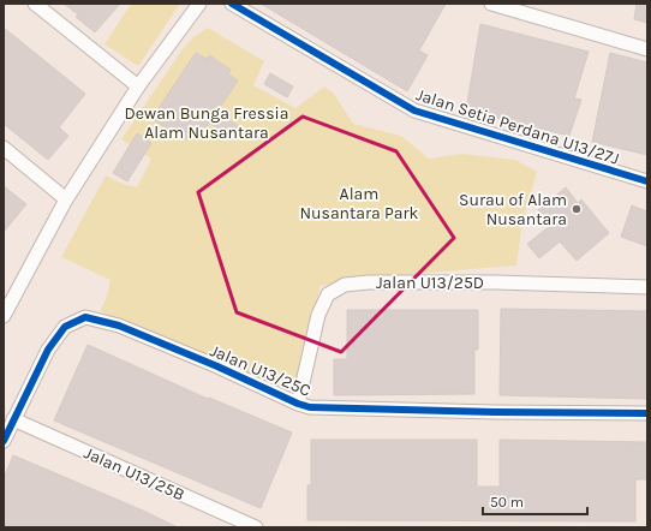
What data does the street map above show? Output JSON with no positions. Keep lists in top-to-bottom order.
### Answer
{
  "streets": {
    "street": [
      "Jalan Setia Perdana U13/27J",
      "Jalan U13/25D",
      "Jalan U13/25C",
      "Jalan U13/25B"
    ]
  },
  "crossings": [
    ["Jalan U13/25D", "Jalan U13/25C"],
    ["Jalan U13/25C", "Jalan U13/25B"]
  ],
  "parks": ["Dewan Bunga Fressia Alam Nusantara", "Alam Nusantara Park"],
  "places": ["Surau of Alam Nusantara"],
  "scale_bar": "50 m"
}
